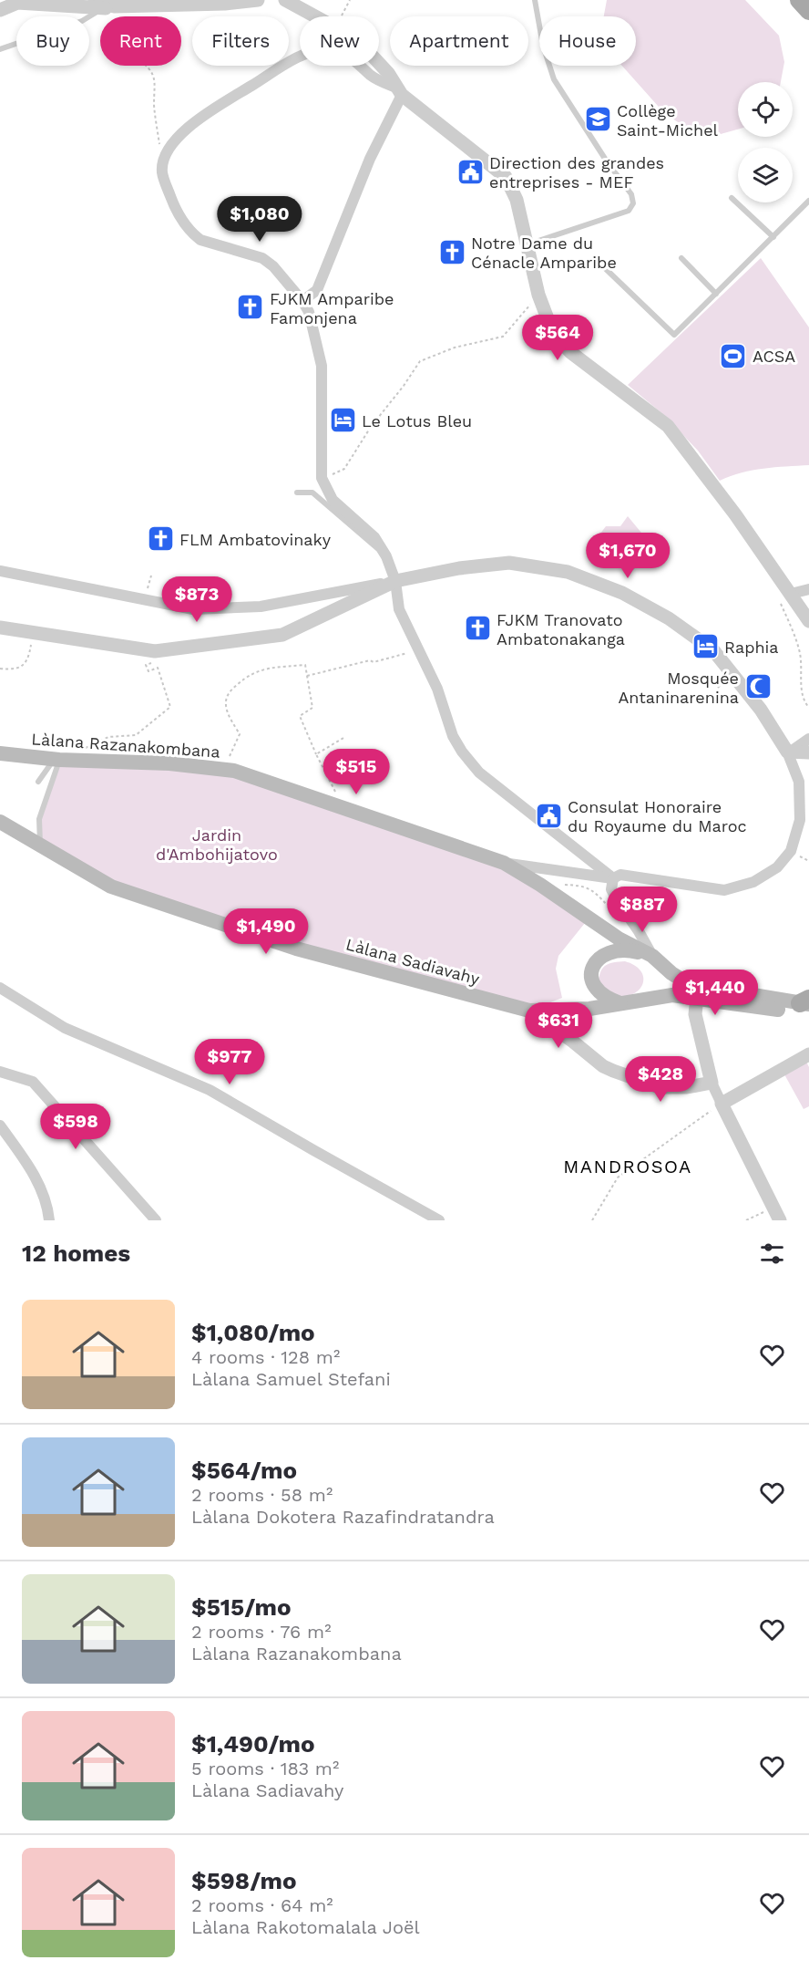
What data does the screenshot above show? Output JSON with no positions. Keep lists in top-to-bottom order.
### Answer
{
  "streets": {
    "main road": ["Làlana Razanakombana", "Làlana Sadiavahy"]
  },
  "crossings": [
    ["Làlana Razanakombana", "Làlana Sadiavahy"]
  ],
  "districts": ["MANDROSOA"],
  "parks": ["Jardin d'Ambohijatovo"],
  "places": {
    "school or university": ["Collège Saint-Michel"],
    "public building": ["Direction des grandes entreprises - MEF", "Consulat Honoraire du Royaume du Maroc"],
    "church": [
      "Notre Dame du Cénacle Amparibe",
      "FJKM Amparibe Famonjena",
      "FLM Ambatovinaky",
      "FJKM Tranovato Ambatonakanga"
    ],
    "sports": ["ACSA"],
    "hotel": ["Le Lotus Bleu", "Raphia"],
    "mosque": ["Mosquée Antaninarenina"]
  },
  "page": {
    "chip": [
      "Buy",
      "Rent",
      "Filters",
      "New",
      "Apartment",
      "House"
    ],
    "price": [
      "$1,080",
      "$564",
      "$1,670",
      "$873",
      "$515",
      "$887",
      "$1,490",
      "$1,440",
      "$631",
      "$977",
      "$428",
      "$598"
    ],
    "heading": "12 homes",
    "list": [
      {
        "name": "$1,080/mo",
        "note": "4 rooms · 128 m² · Làlana Samuel Stefani"
      },
      {
        "name": "$564/mo",
        "note": "2 rooms · 58 m² · Làlana Dokotera Razafindratandra"
      },
      {
        "name": "$515/mo",
        "note": "2 rooms · 76 m² · Làlana Razanakombana"
      },
      {
        "name": "$1,490/mo",
        "note": "5 rooms · 183 m² · Làlana Sadiavahy"
      },
      {
        "name": "$598/mo",
        "note": "2 rooms · 64 m² · Làlana Rakotomalala Joël"
      }
    ]
  }
}
